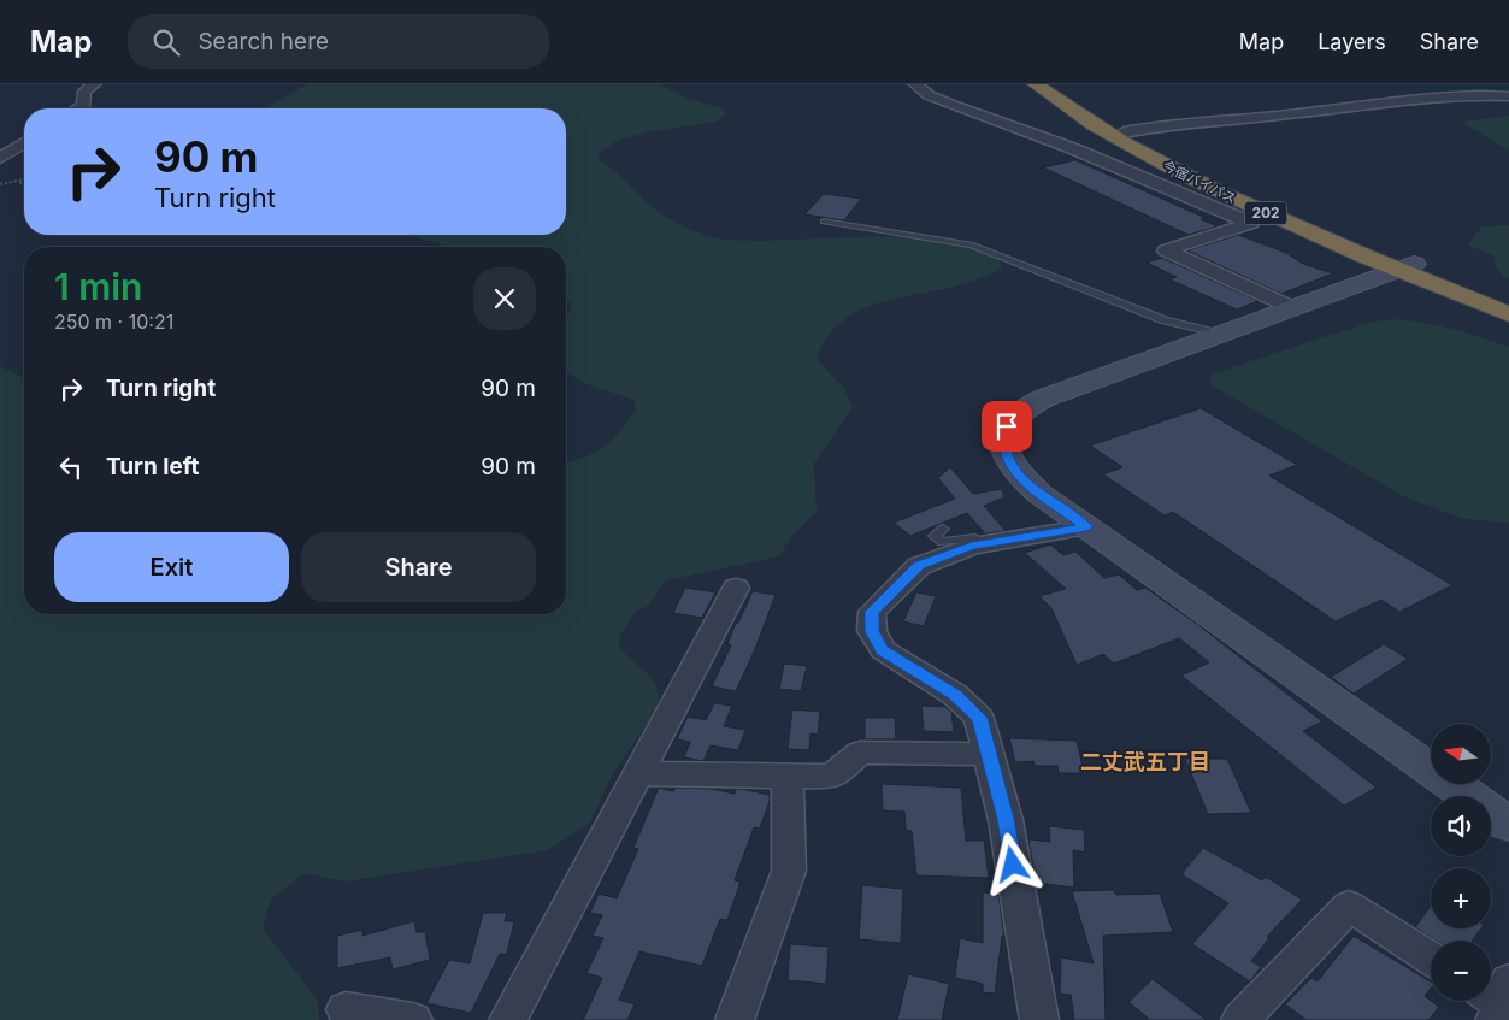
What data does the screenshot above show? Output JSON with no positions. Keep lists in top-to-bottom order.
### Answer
{
  "streets": {
    "highway": ["今宿バイパス", "202"]
  },
  "districts": ["二丈武五丁目"],
  "north": "left",
  "page": {
    "header": "Map",
    "search": "Search here",
    "nav": ["Map", "Layers", "Share"],
    "turn": ["90 m", "Turn right"],
    "heading": ["1 min", "250 m · 10:21"],
    "list": [
      {
        "name": "Turn right",
        "value": "90 m"
      },
      {
        "name": "Turn left",
        "value": "90 m"
      }
    ],
    "buttons": ["Exit", "Share"],
    "map_buttons": ["+", "−"]
  }
}
